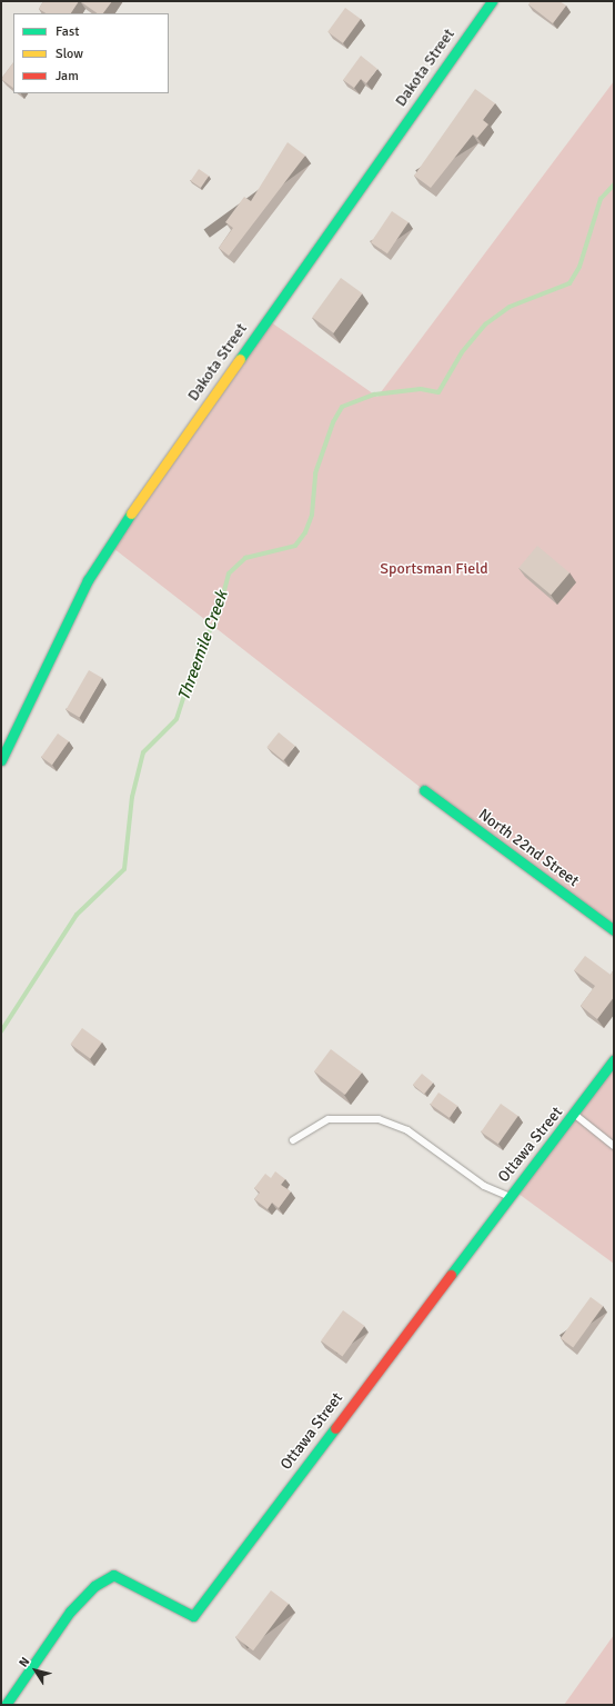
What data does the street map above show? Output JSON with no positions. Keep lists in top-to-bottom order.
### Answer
{
  "streets": {
    "street": ["Dakota Street", "North 22nd Street", "Ottawa Street"]
  },
  "water": ["Threemile Creek"],
  "parks": ["Sportsman Field"],
  "legend": ["Fast", "Slow", "Jam"],
  "north": "top left"
}
